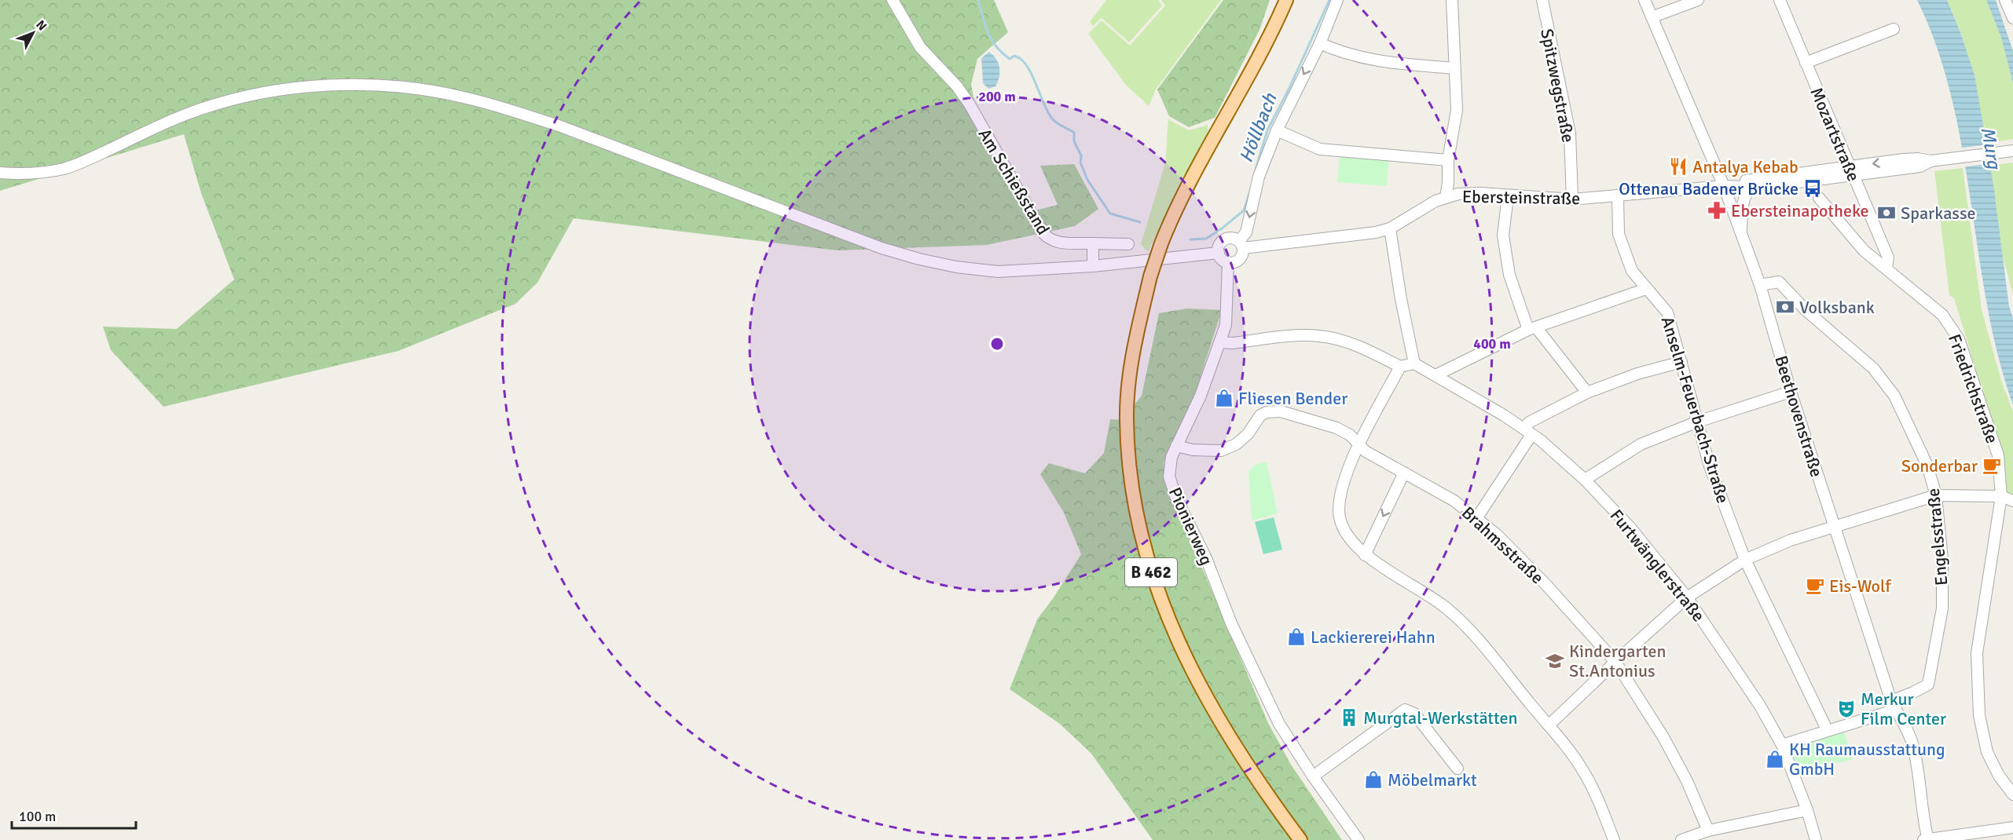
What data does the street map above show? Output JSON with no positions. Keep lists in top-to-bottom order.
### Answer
{
  "streets": {
    "main road": ["B 462"],
    "street": [
      "Spitzwegstraße",
      "Mozartstraße",
      "Am Schießstand",
      "Ebersteinstraße",
      "Friedrichstraße",
      "Anselm-Feuerbach-Straße",
      "Beethovenstraße",
      "Pionierweg",
      "Engelsstraße",
      "Brahmsstraße",
      "Furtwänglerstraße"
    ]
  },
  "crossings": [
    ["Spitzwegstraße", "Ebersteinstraße"],
    ["Mozartstraße", "Ebersteinstraße"],
    ["Mozartstraße", "Friedrichstraße"],
    ["Ebersteinstraße", "Anselm-Feuerbach-Straße"],
    ["Ebersteinstraße", "Beethovenstraße"],
    ["Ebersteinstraße", "Pionierweg"],
    ["Beethovenstraße", "Engelsstraße"],
    ["Pionierweg", "Brahmsstraße"]
  ],
  "water": ["Höllbach", "Murg"],
  "places": {
    "restaurant": ["Antalya Kebab"],
    "bus stop": ["Ottenau Badener Brücke"],
    "pharmacy": ["Ebersteinapotheke"],
    "bank": ["Sparkasse", "Volksbank"],
    "shop": [
      "Fliesen Bender",
      "Lackiererei Hahn",
      "KH Raumausstattung GmbH",
      "Möbelmarkt"
    ],
    "cafe": ["Sonderbar", "Eis-Wolf"],
    "school or university": ["Kindergarten St.Antonius"],
    "theatre": ["Merkur Film Center"],
    "building": ["Murgtal-Werkstätten"]
  },
  "scale_bar": "100 m",
  "north": "top right",
  "rings": ["200 m", "400 m"]
}
